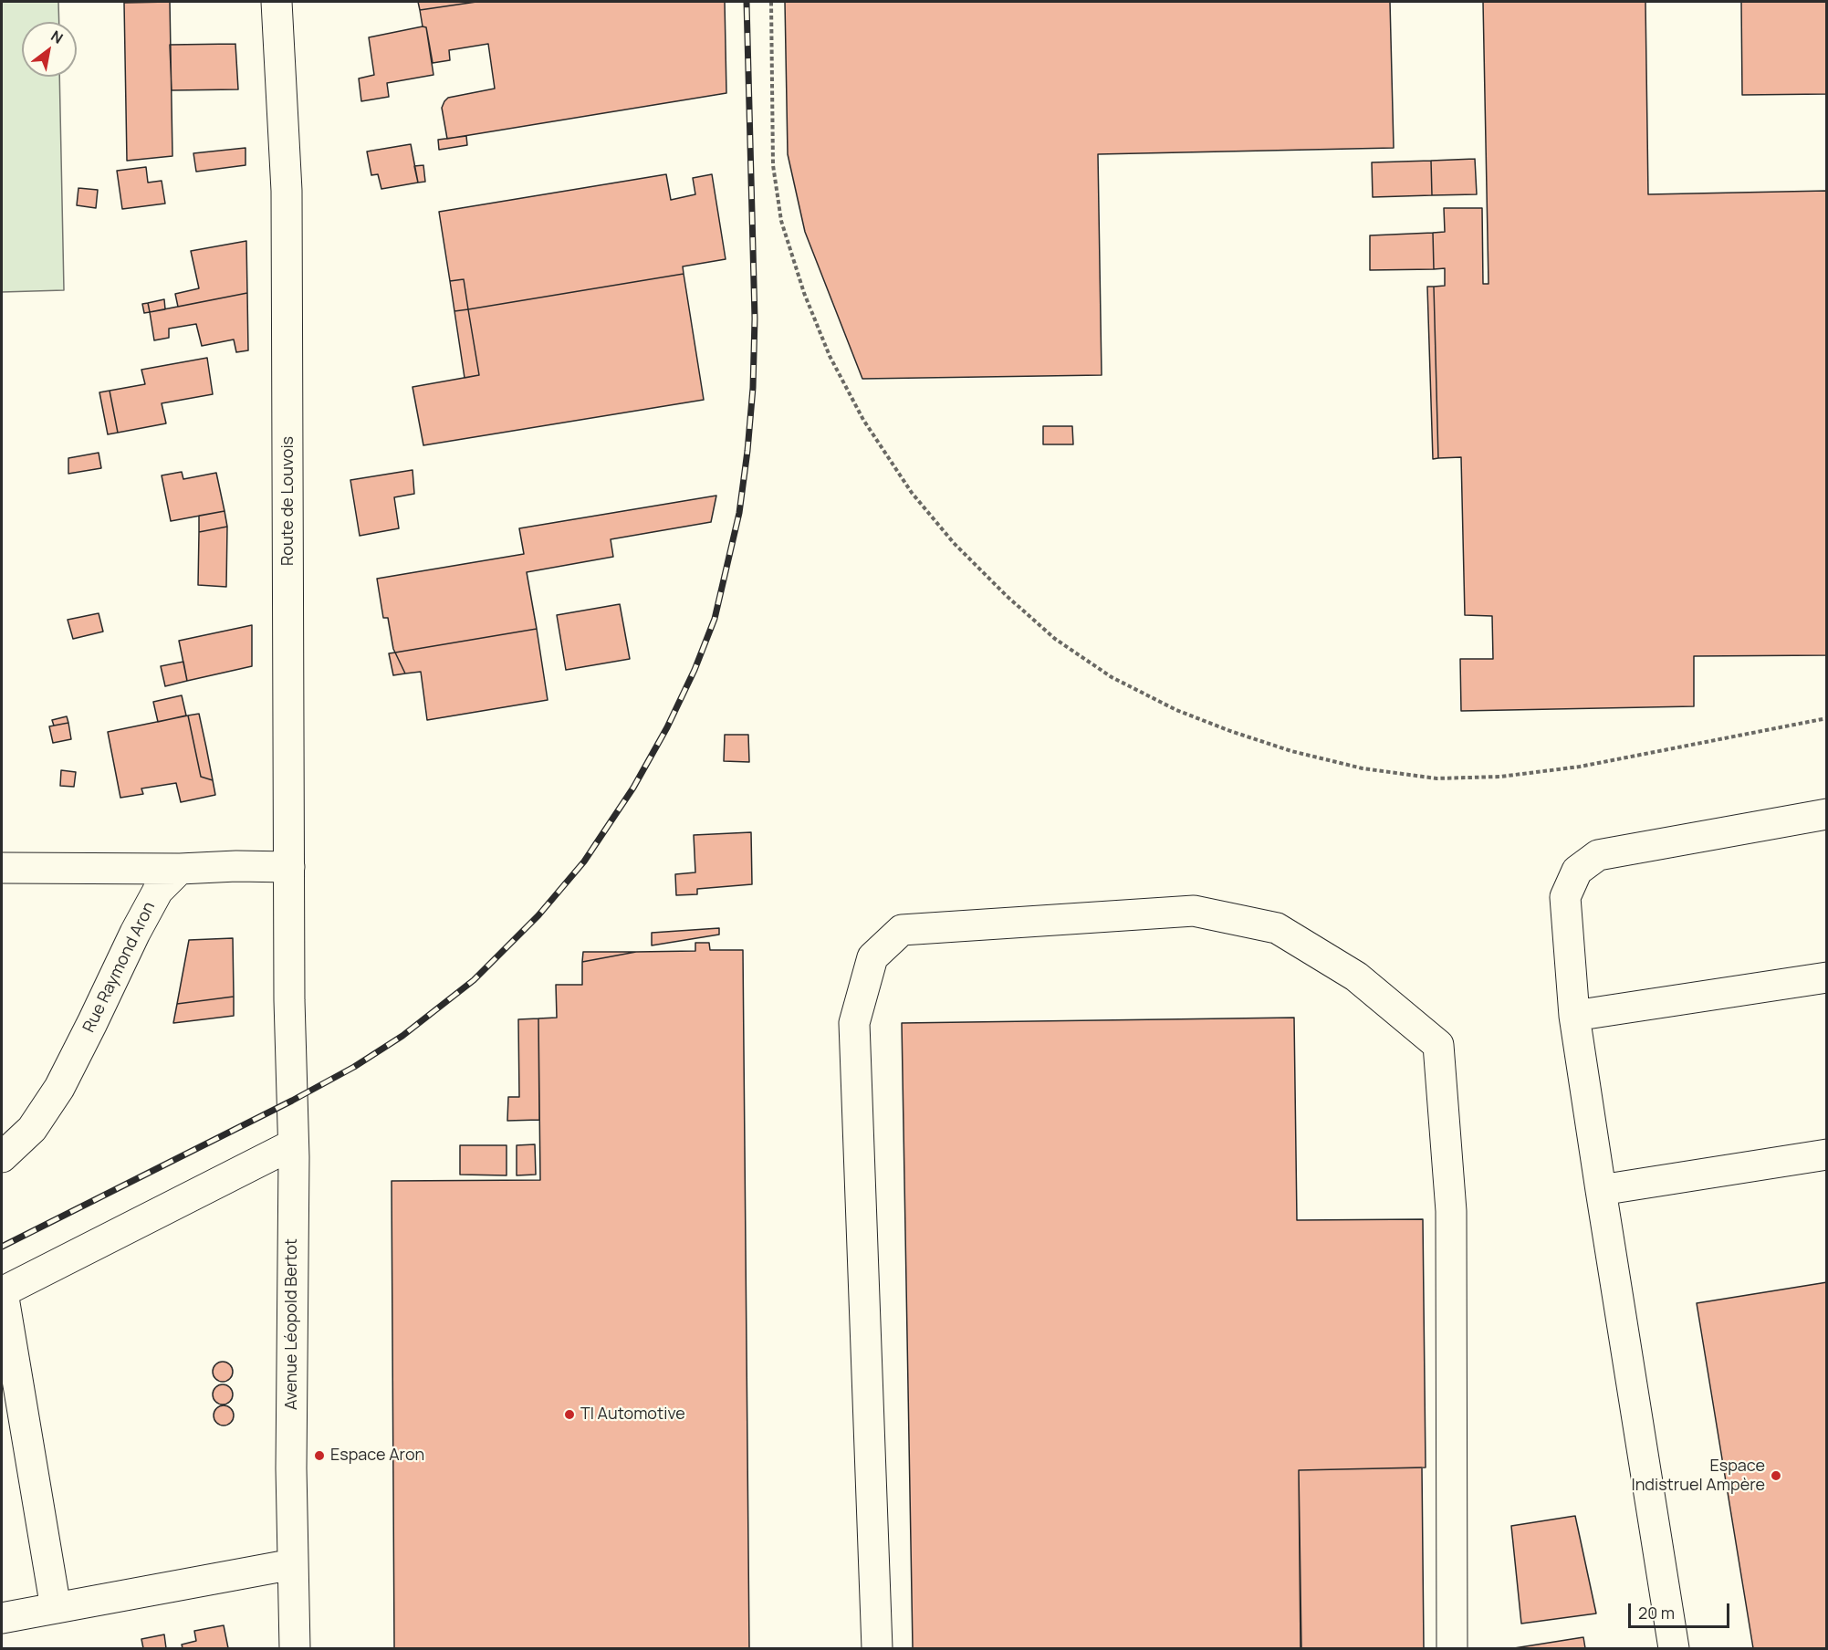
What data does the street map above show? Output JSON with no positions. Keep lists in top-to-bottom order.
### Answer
{
  "streets": {
    "street": ["Route de Louvois", "Rue Raymond Aron", "Avenue Léopold Bertot"]
  },
  "crossings": [
    ["Route de Louvois", "Avenue Léopold Bertot"]
  ],
  "places": ["TI Automotive", "Espace Aron", "Espace Indistruel Ampère"],
  "scale_bar": "20 m",
  "north": "top right"
}
